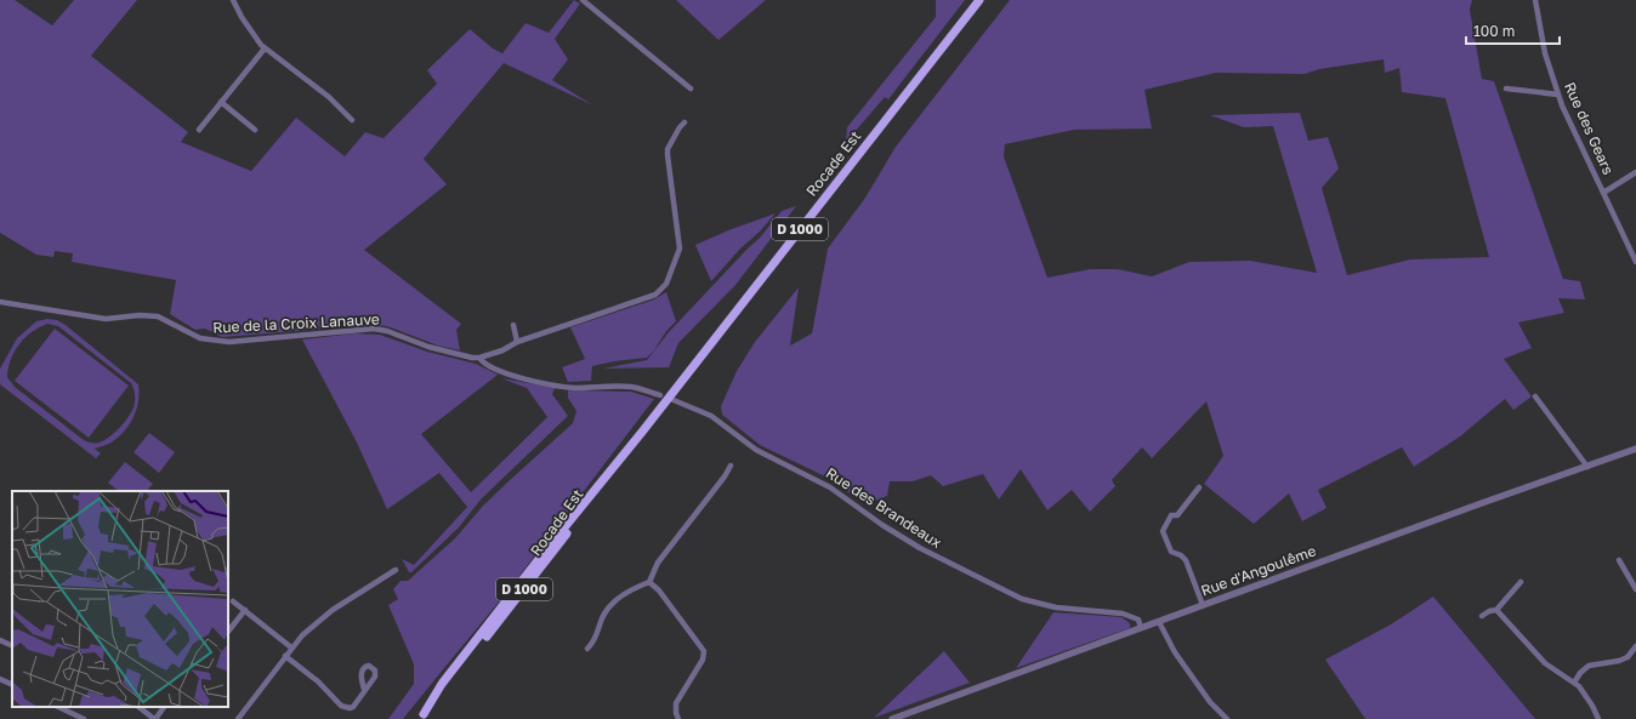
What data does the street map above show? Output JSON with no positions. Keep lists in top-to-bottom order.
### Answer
{
  "streets": {
    "main road": ["Rocade Est", "D 1000"],
    "street": [
      "Rue des Gears",
      "Rue de la Croix Lanauve",
      "Rue des Brandeaux",
      "Rue d'Angoulême"
    ]
  },
  "crossings": [
    ["Rue des Brandeaux", "Rue d'Angoulême"]
  ],
  "scale_bar": "100 m"
}
